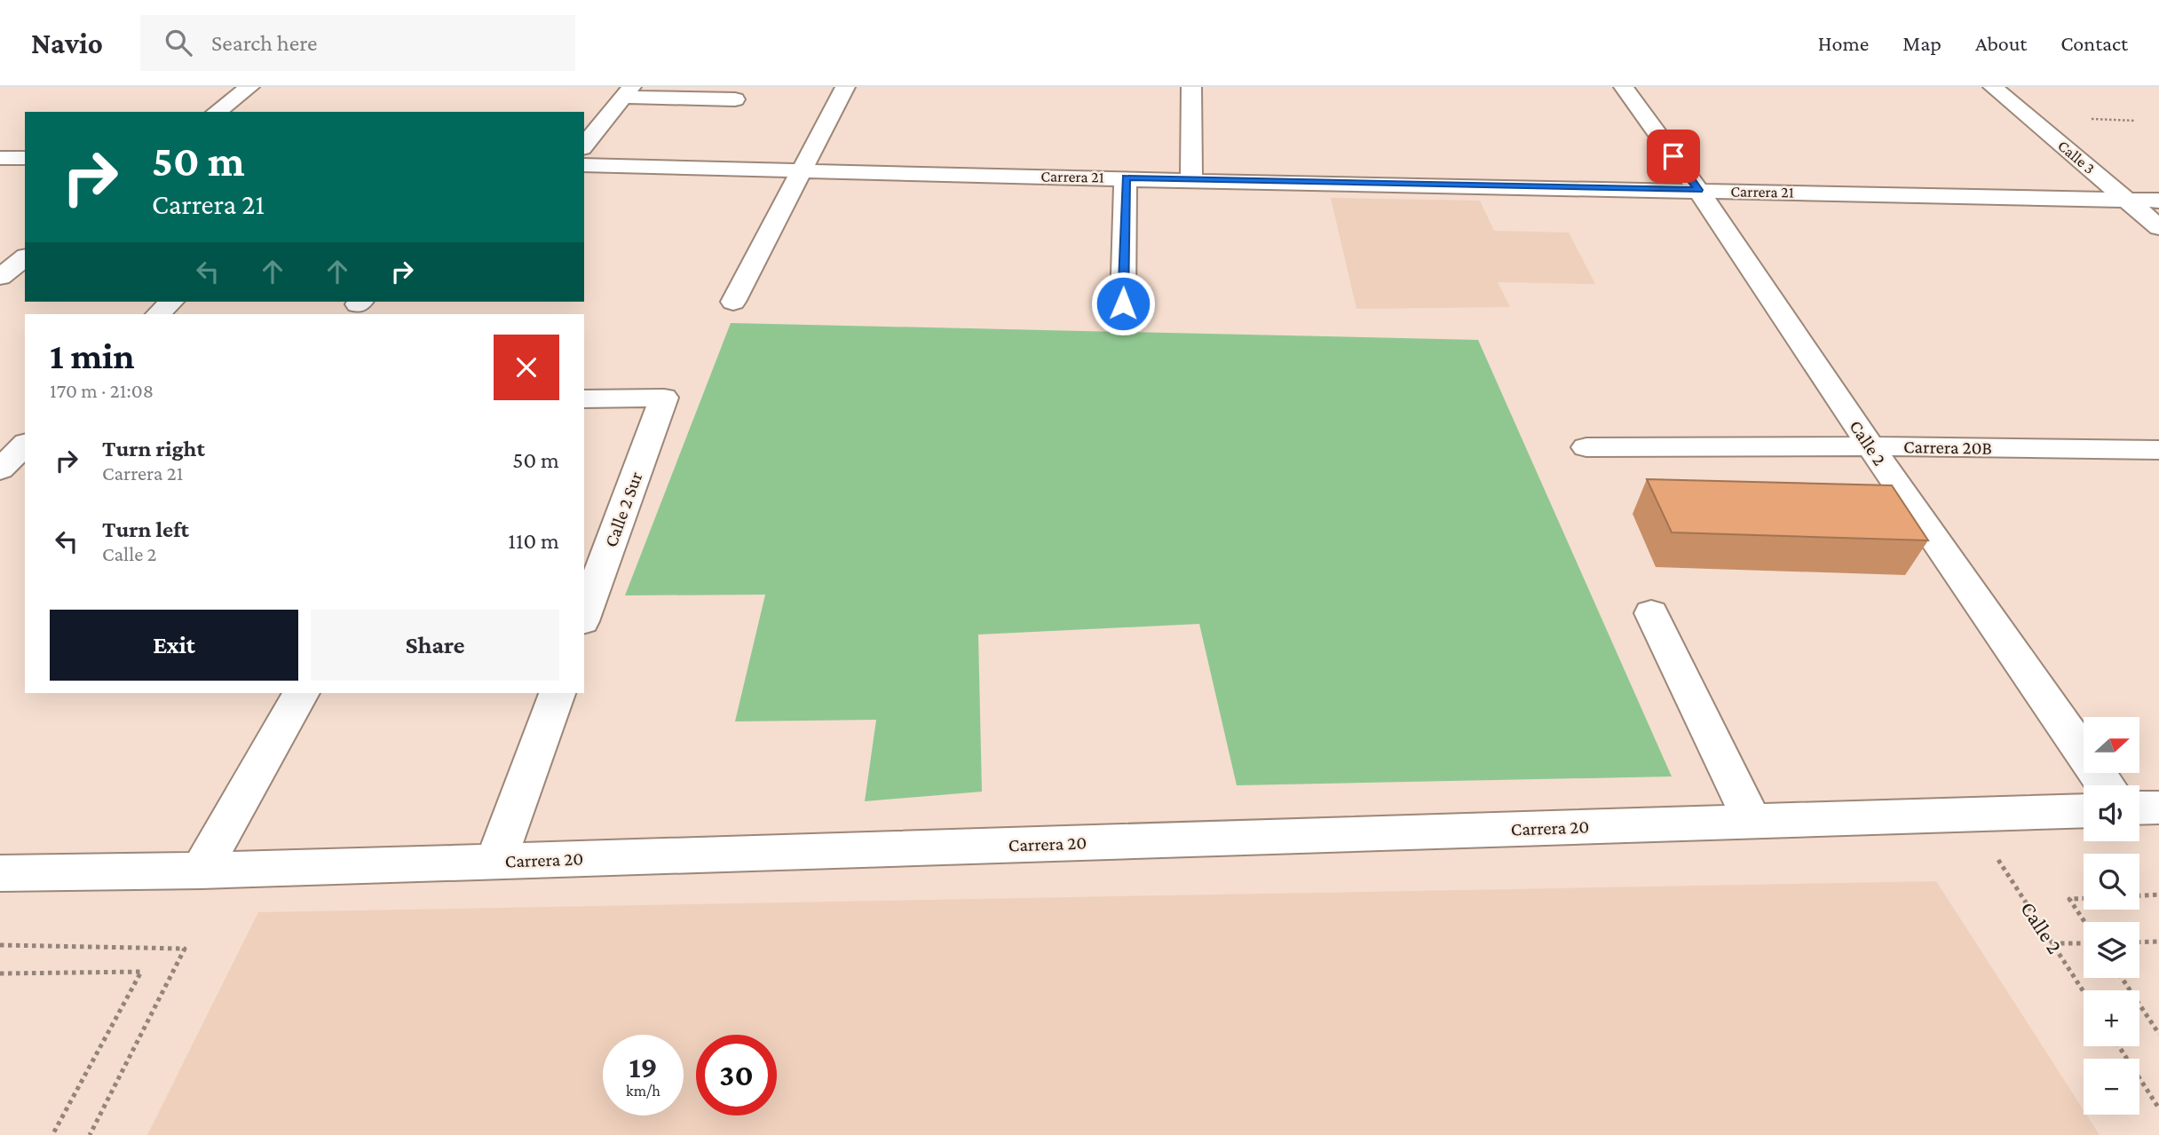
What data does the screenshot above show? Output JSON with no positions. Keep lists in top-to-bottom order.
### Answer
{
  "streets": {
    "street": [
      "Calle 3",
      "Carrera 21",
      "Calle 2",
      "Carrera 20B",
      "Calle 2 Sur",
      "Carrera 20"
    ]
  },
  "crossings": [
    ["Calle 3", "Carrera 21"],
    ["Carrera 21", "Calle 2"],
    ["Calle 2", "Carrera 20B"],
    ["Calle 2", "Carrera 20"]
  ],
  "north": "right",
  "page": {
    "header": "Navio",
    "search": "Search here",
    "nav": [
      "Home",
      "Map",
      "About",
      "Contact"
    ],
    "turn": ["50 m", "Carrera 21"],
    "heading": ["1 min", "170 m · 21:08"],
    "list": [
      {
        "name": "Turn right",
        "note": "Carrera 21",
        "value": "50 m"
      },
      {
        "name": "Turn left",
        "note": "Calle 2",
        "value": "110 m"
      }
    ],
    "buttons": ["Exit", "Share"],
    "map_buttons": ["+", "−"],
    "speed": "19 km/h",
    "limit": "30"
  }
}
